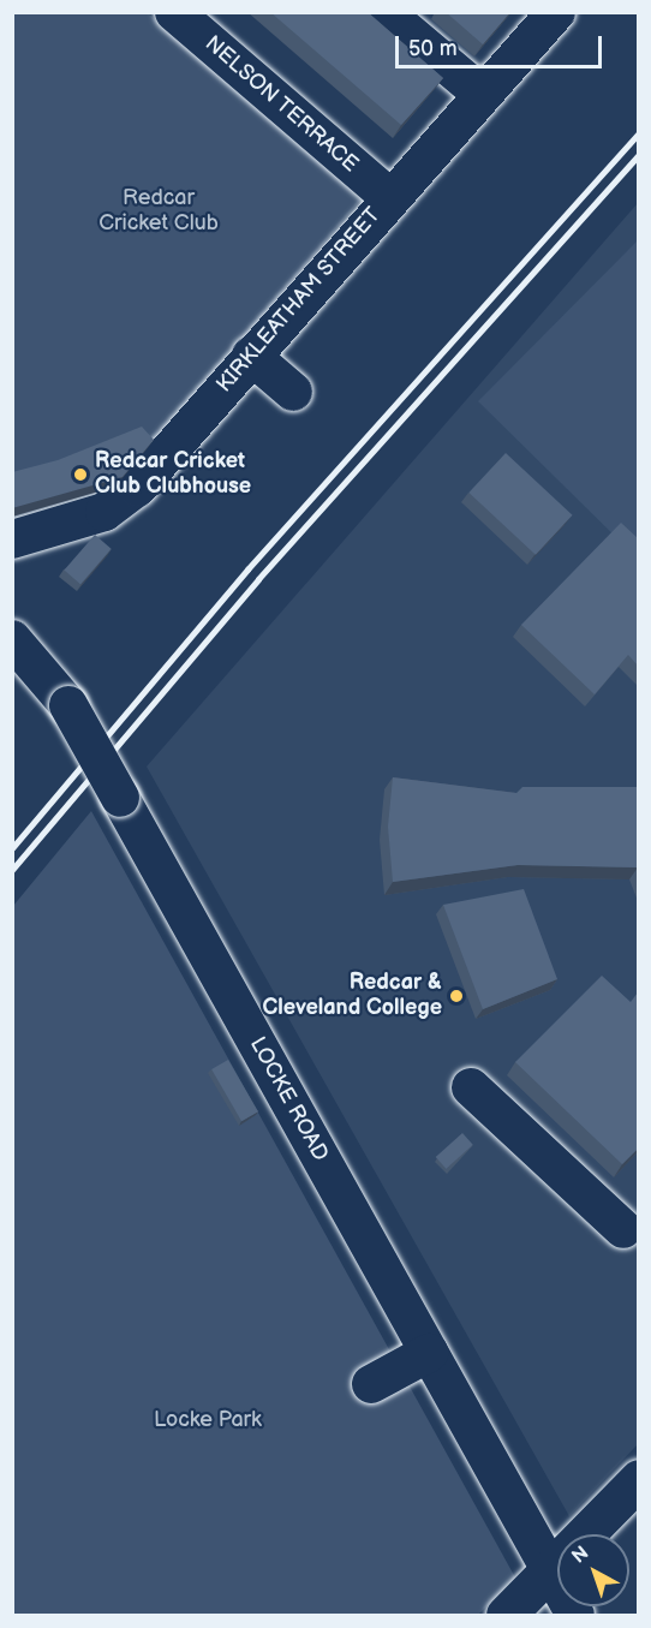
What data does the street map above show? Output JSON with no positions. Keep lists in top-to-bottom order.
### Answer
{
  "streets": {
    "street": ["NELSON TERRACE", "KIRKLEATHAM STREET", "LOCKE ROAD"]
  },
  "crossings": [
    ["NELSON TERRACE", "KIRKLEATHAM STREET"]
  ],
  "parks": ["Redcar Cricket Club", "Locke Park"],
  "places": ["Redcar Cricket Club Clubhouse", "Redcar & Cleveland College"],
  "scale_bar": "50 m",
  "north": "top left"
}
